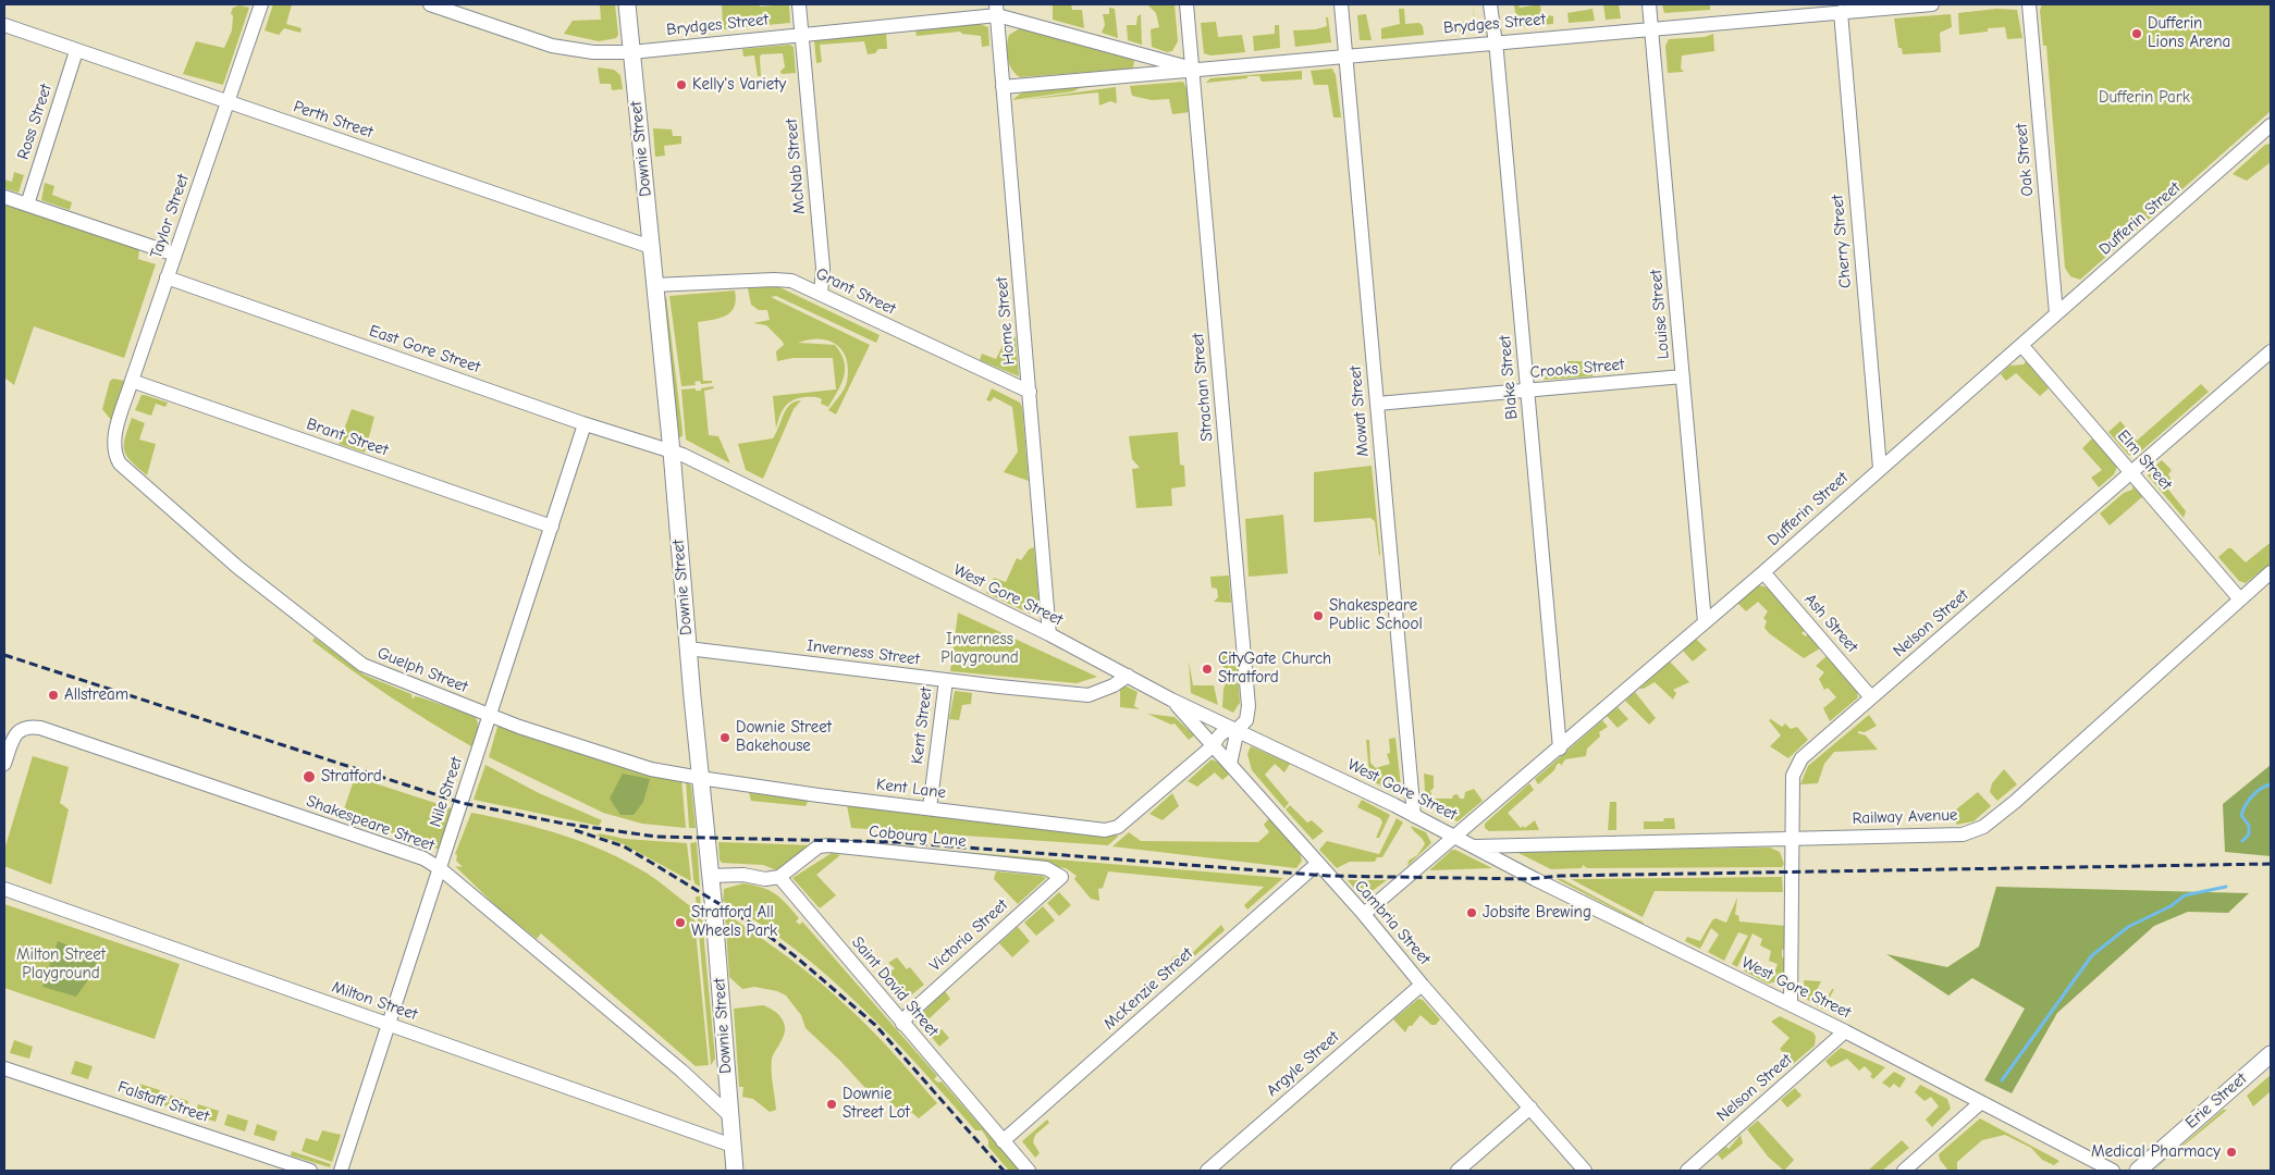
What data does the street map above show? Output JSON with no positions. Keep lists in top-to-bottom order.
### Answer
{
  "streets": {
    "main road": ["Downie Street", "Erie Street"],
    "street": [
      "Brydges Street",
      "Perth Street",
      "Ross Street",
      "Oak Street",
      "McNab Street",
      "Taylor Street",
      "Dufferin Street",
      "Cherry Street",
      "Grant Street",
      "Louise Street",
      "Home Street",
      "East Gore Street",
      "Crooks Street",
      "Blake Street",
      "Strachan Street",
      "Mowat Street",
      "Brant Street",
      "Elm Street",
      "West Gore Street",
      "Ash Street",
      "Nelson Street",
      "Inverness Street",
      "Guelph Street",
      "Kent Street",
      "Kent Lane",
      "Nile Street",
      "Railway Avenue",
      "Shakespeare Street",
      "Cobourg Lane",
      "Cambria Street",
      "Victoria Street",
      "Saint David Street",
      "McKenzie Street",
      "Milton Street",
      "Argyle Street",
      "Falstaff Street"
    ]
  },
  "crossings": [
    ["Brydges Street", "Downie Street"],
    ["Brydges Street", "McNab Street"],
    ["Brydges Street", "Cherry Street"],
    ["Brydges Street", "Louise Street"],
    ["Brydges Street", "Home Street"],
    ["Brydges Street", "Blake Street"],
    ["Brydges Street", "Strachan Street"],
    ["Brydges Street", "Mowat Street"],
    ["Perth Street", "Ross Street"],
    ["Perth Street", "Downie Street"],
    ["Perth Street", "Taylor Street"],
    ["Downie Street", "Grant Street"],
    ["Downie Street", "East Gore Street"],
    ["Downie Street", "West Gore Street"],
    ["Downie Street", "Inverness Street"],
    ["Downie Street", "Guelph Street"],
    ["Downie Street", "Kent Lane"],
    ["Downie Street", "Shakespeare Street"],
    ["Downie Street", "Milton Street"],
    ["Oak Street", "Dufferin Street"],
    ["McNab Street", "Grant Street"],
    ["Taylor Street", "East Gore Street"],
    ["Taylor Street", "Brant Street"],
    ["Taylor Street", "Guelph Street"],
    ["Dufferin Street", "Cherry Street"],
    ["Dufferin Street", "Louise Street"],
    ["Dufferin Street", "Blake Street"],
    ["Dufferin Street", "Elm Street"],
    ["Dufferin Street", "West Gore Street"],
    ["Dufferin Street", "Ash Street"],
    ["Dufferin Street", "Cambria Street"],
    ["Grant Street", "Home Street"],
    ["Louise Street", "Crooks Street"],
    ["Home Street", "West Gore Street"],
    ["East Gore Street", "West Gore Street"],
    ["East Gore Street", "Nile Street"],
    ["Crooks Street", "Blake Street"],
    ["Crooks Street", "Mowat Street"],
    ["Strachan Street", "West Gore Street"],
    ["Strachan Street", "Cambria Street"],
    ["Mowat Street", "West Gore Street"],
    ["Brant Street", "Nile Street"],
    ["Elm Street", "Nelson Street"],
    ["Elm Street", "Railway Avenue"],
    ["West Gore Street", "Nelson Street"],
    ["West Gore Street", "Inverness Street"],
    ["West Gore Street", "Railway Avenue"],
    ["West Gore Street", "Cambria Street"],
    ["Ash Street", "Nelson Street"],
    ["Nelson Street", "Railway Avenue"],
    ["Inverness Street", "Kent Street"],
    ["Guelph Street", "Kent Lane"],
    ["Guelph Street", "Nile Street"],
    ["Kent Street", "Kent Lane"],
    ["Kent Lane", "Cambria Street"],
    ["Nile Street", "Shakespeare Street"],
    ["Nile Street", "Milton Street"],
    ["Cobourg Lane", "Victoria Street"],
    ["Cobourg Lane", "Saint David Street"],
    ["Cambria Street", "McKenzie Street"],
    ["Cambria Street", "Argyle Street"],
    ["Victoria Street", "Saint David Street"],
    ["Saint David Street", "McKenzie Street"]
  ],
  "parks": ["Dufferin Park", "Inverness Playground", "Milton Street Playground"],
  "places": [
    "Dufferin Lions Arena",
    "Kelly's Variety",
    "Shakespeare Public School",
    "CityGate Church Stratford",
    "Allstream",
    "Downie Street Bakehouse",
    "Stratford",
    "Jobsite Brewing",
    "Stratford All Wheels Park",
    "Downie Street Lot",
    "Medical Pharmacy"
  ]
}
